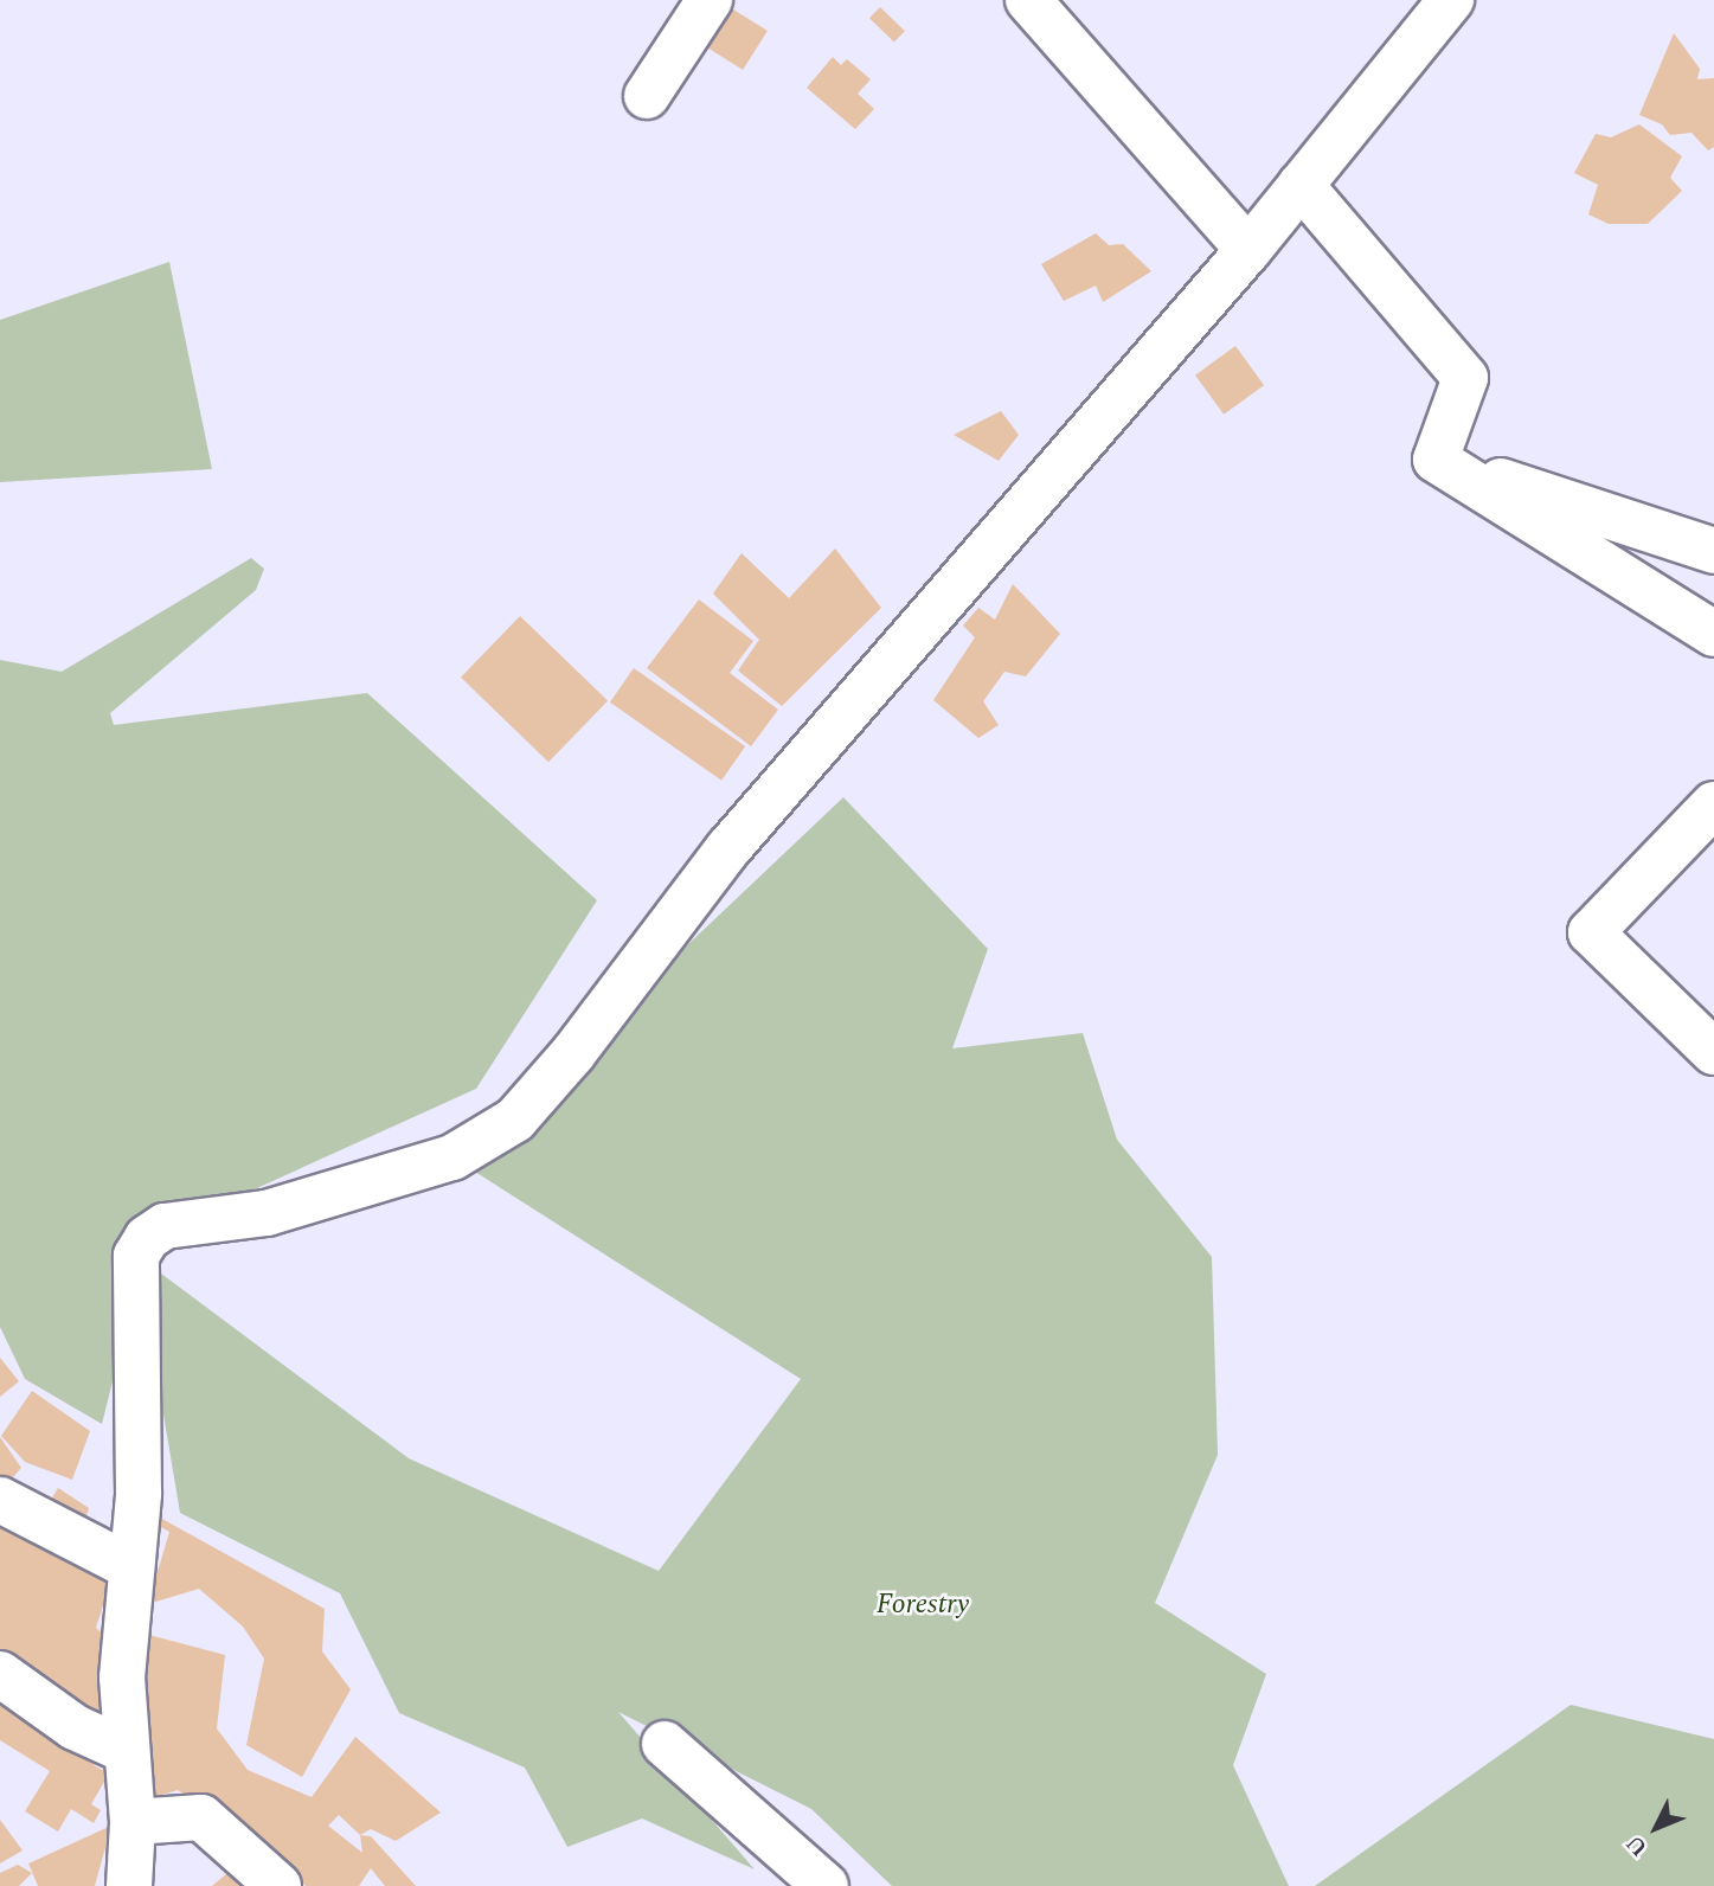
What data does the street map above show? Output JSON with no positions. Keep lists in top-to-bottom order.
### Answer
{
  "parks": ["Forestry"],
  "north": "bottom left"
}
